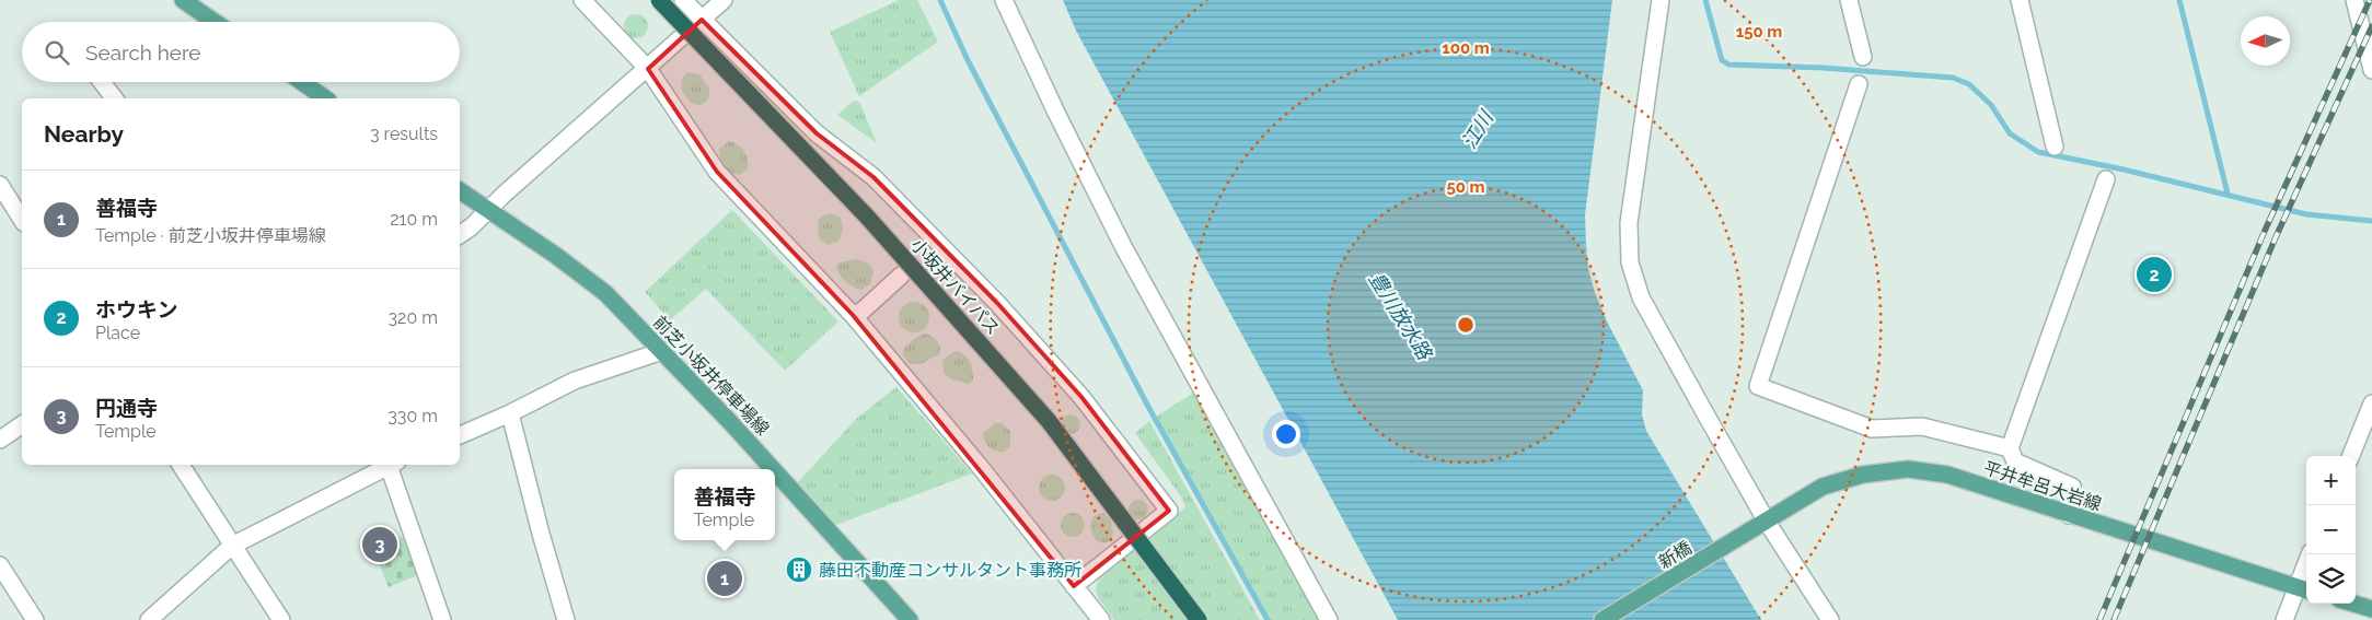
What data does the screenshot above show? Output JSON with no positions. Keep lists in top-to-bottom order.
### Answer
{
  "streets": {
    "highway": ["小坂井バイパス"],
    "main road": ["前芝小坂井停車場線", "平井牟呂大岩線", "新橋"]
  },
  "crossings": [
    ["平井牟呂大岩線", "新橋"]
  ],
  "water": ["江川", "豊川放水路"],
  "places": {
    "building": ["藤田不動産コンサルタント事務所"]
  },
  "north": "left",
  "page": {
    "search": "Search here",
    "heading": ["Nearby", "3 results"],
    "list": [
      {
        "mark": "1",
        "name": "善福寺",
        "note": "Temple · 前芝小坂井停車場線",
        "value": "210 m"
      },
      {
        "mark": "2",
        "name": "ホウキン",
        "note": "Place",
        "value": "320 m"
      },
      {
        "mark": "3",
        "name": "円通寺",
        "note": "Temple",
        "value": "330 m"
      }
    ],
    "pins": ["2", "3", "1"],
    "map_buttons": ["+", "−"],
    "popup": ["善福寺", "Temple"]
  },
  "rings": ["150 m", "100 m", "50 m"]
}
